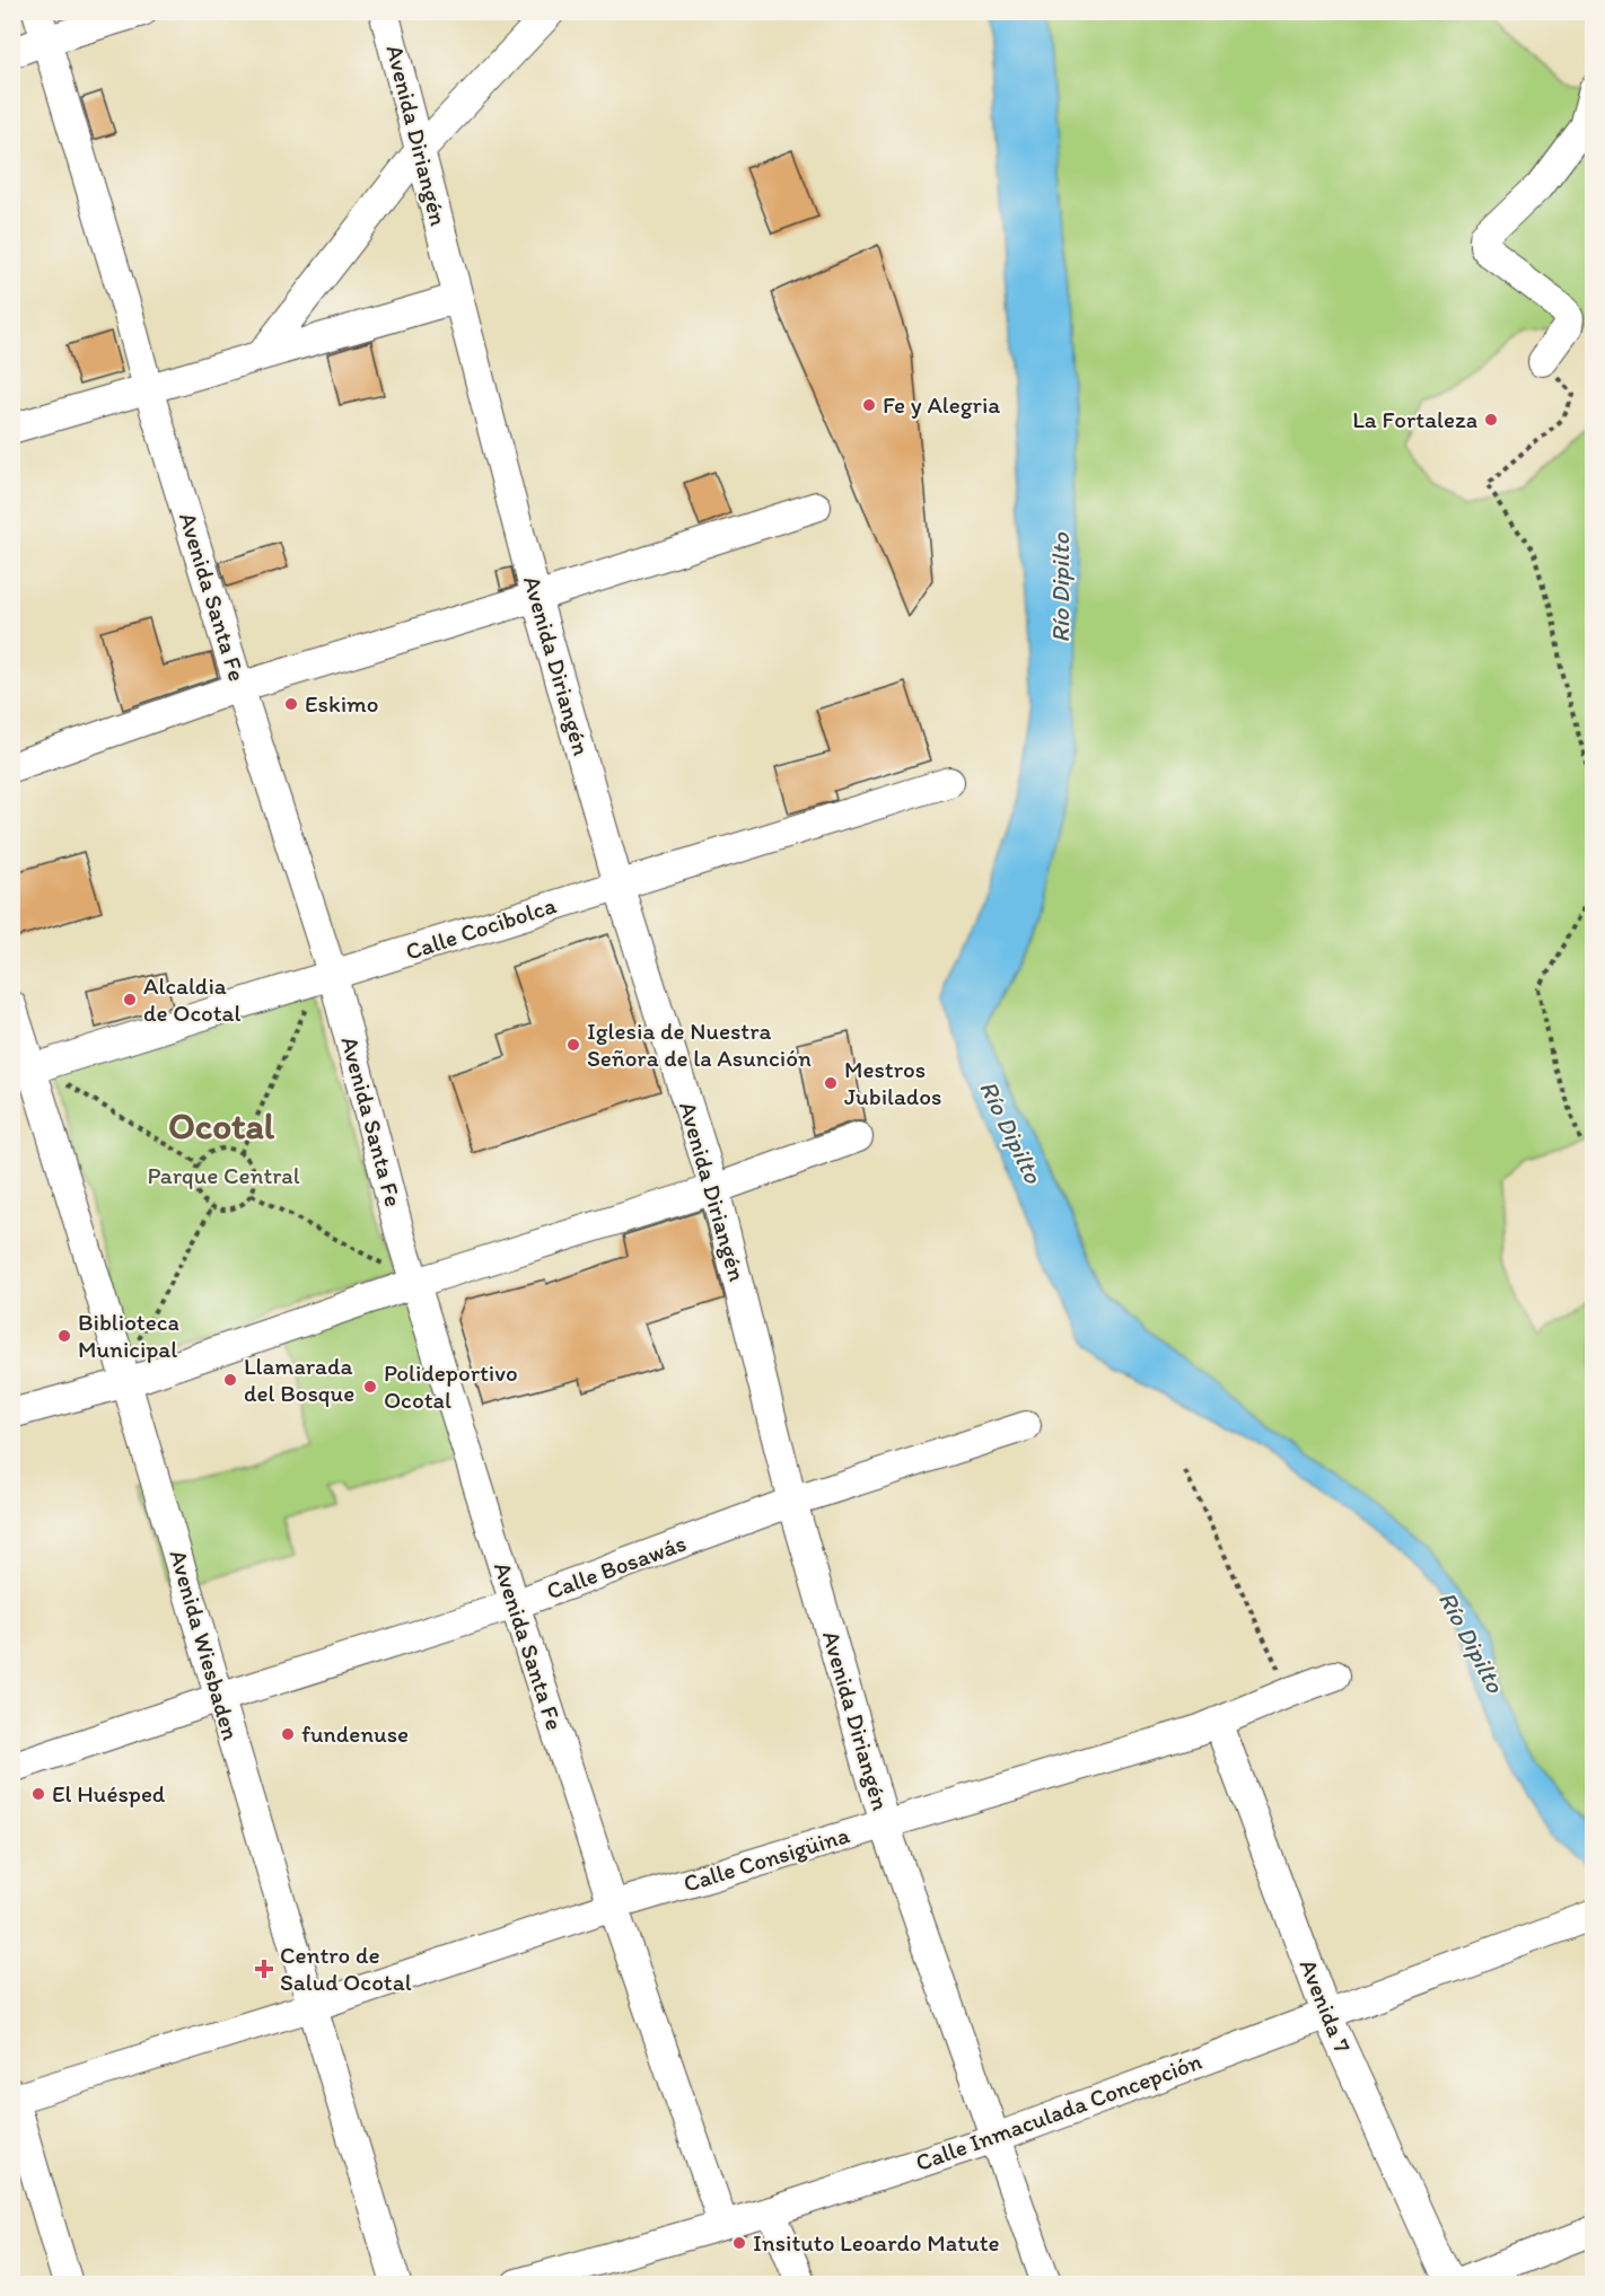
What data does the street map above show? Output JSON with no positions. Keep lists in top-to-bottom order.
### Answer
{
  "streets": {
    "street": [
      "Avenida Diriangén",
      "Avenida Santa Fe",
      "Calle Cocibolca",
      "Calle Bosawás",
      "Avenida Wiesbaden",
      "Calle Consigüina",
      "Avenida 7",
      "Calle Inmaculada Concepción"
    ]
  },
  "crossings": [
    ["Avenida Diriangén", "Calle Cocibolca"],
    ["Avenida Diriangén", "Calle Bosawás"],
    ["Avenida Diriangén", "Calle Consigüina"],
    ["Avenida Diriangén", "Calle Inmaculada Concepción"],
    ["Avenida Santa Fe", "Calle Cocibolca"],
    ["Avenida Santa Fe", "Calle Bosawás"],
    ["Avenida Santa Fe", "Calle Consigüina"],
    ["Avenida Santa Fe", "Calle Inmaculada Concepción"],
    ["Calle Cocibolca", "Avenida Wiesbaden"],
    ["Calle Bosawás", "Avenida Wiesbaden"],
    ["Avenida Wiesbaden", "Calle Consigüina"],
    ["Calle Consigüina", "Avenida 7"],
    ["Avenida 7", "Calle Inmaculada Concepción"]
  ],
  "districts": ["Ocotal"],
  "water": ["Río Dipilto"],
  "parks": ["Parque Central"],
  "places": {
    "other": [
      "Fe y Alegria",
      "La Fortaleza",
      "Eskimo",
      "Alcaldia de Ocotal",
      "Iglesia de Nuestra Señora de la Asunción",
      "Mestros Jubilados",
      "Biblioteca Municipal",
      "Llamarada del Bosque",
      "Polideportivo Ocotal",
      "fundenuse",
      "El Huésped",
      "Insituto Leoardo Matute"
    ],
    "health": ["Centro de Salud Ocotal"]
  }
}
